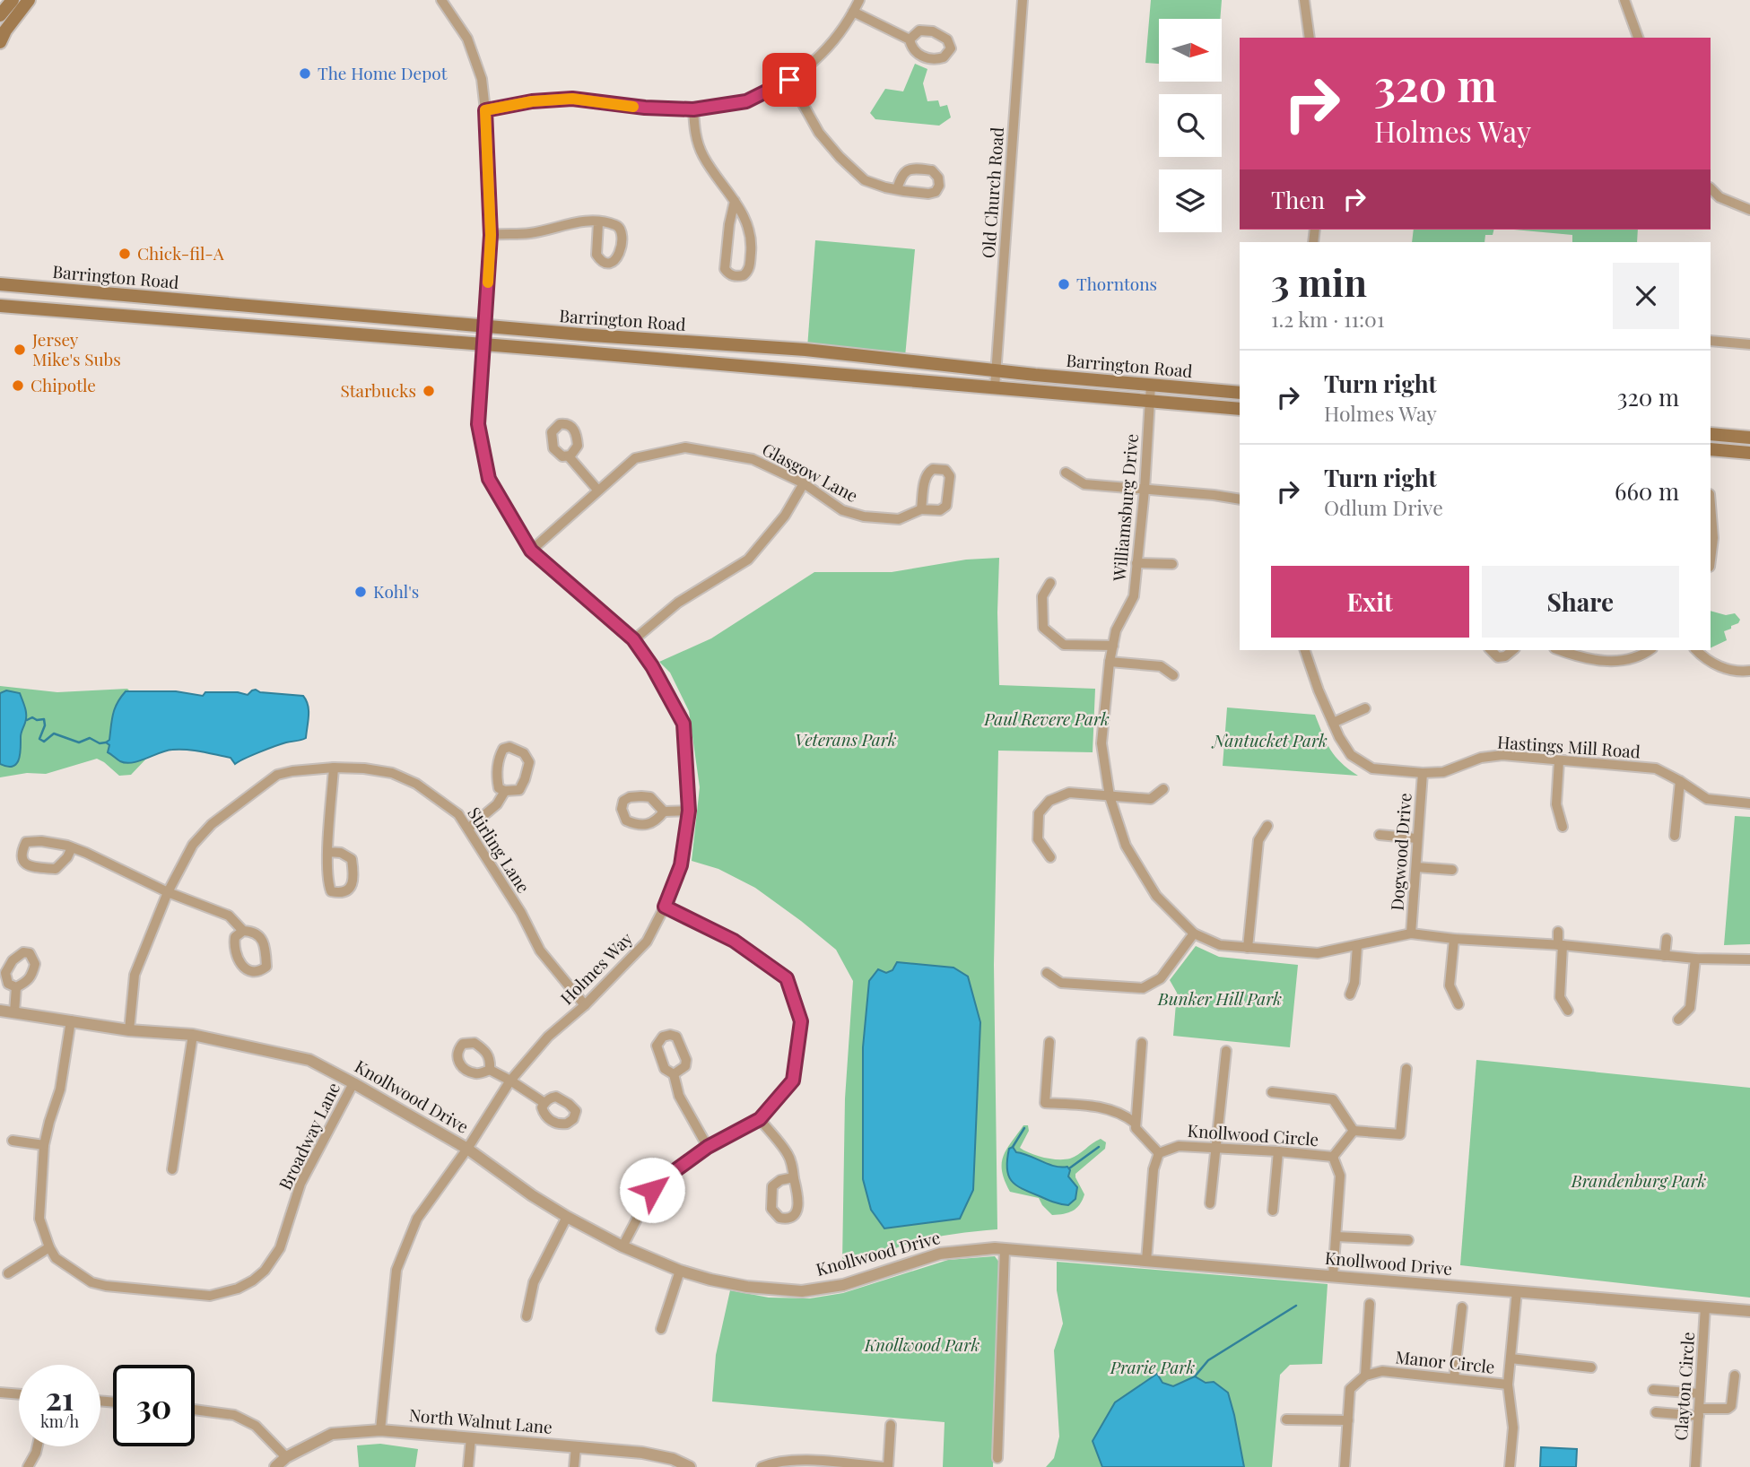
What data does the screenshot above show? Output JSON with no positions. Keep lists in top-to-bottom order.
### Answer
{
  "streets": {
    "main road": ["Barrington Road"],
    "street": [
      "Old Church Road",
      "Glasgow Lane",
      "Williamsburg Drive",
      "Hastings Mill Road",
      "Stirling Lane",
      "Dogwood Drive",
      "Holmes Way",
      "Knollwood Drive",
      "Knollwood Circle",
      "Broadway Lane",
      "Manor Circle",
      "Clayton Circle",
      "North Walnut Lane"
    ]
  },
  "crossings": [
    ["Old Church Road", "Barrington Road"],
    ["Barrington Road", "Williamsburg Drive"],
    ["Barrington Road", "Holmes Way"],
    ["Glasgow Lane", "Holmes Way"],
    ["Williamsburg Drive", "Dogwood Drive"],
    ["Hastings Mill Road", "Dogwood Drive"],
    ["Stirling Lane", "Holmes Way"],
    ["Stirling Lane", "Knollwood Drive"],
    ["Holmes Way", "Knollwood Drive"],
    ["Holmes Way", "North Walnut Lane"],
    ["Knollwood Drive", "Knollwood Circle"],
    ["Knollwood Drive", "Broadway Lane"],
    ["Knollwood Drive", "Manor Circle"],
    ["Knollwood Drive", "Clayton Circle"]
  ],
  "parks": [
    "Paul Revere Park",
    "Veterans Park",
    "Nantucket Park",
    "Bunker Hill Park",
    "Brandenburg Park",
    "Knollwood Park",
    "Prarie Park"
  ],
  "places": [
    "The Home Depot",
    "Chick-fil-A",
    "Thorntons",
    "Jersey Mike's Subs",
    "Chipotle",
    "Starbucks",
    "Kohl's"
  ],
  "north": "right",
  "page": {
    "turn": ["320 m", "Holmes Way"],
    "then": "Then",
    "heading": ["3 min", "1.2 km · 11:01"],
    "list": [
      {
        "name": "Turn right",
        "note": "Holmes Way",
        "value": "320 m"
      },
      {
        "name": "Turn right",
        "note": "Odlum Drive",
        "value": "660 m"
      }
    ],
    "buttons": ["Exit", "Share"],
    "speed": "21 km/h",
    "limit": "30"
  }
}
